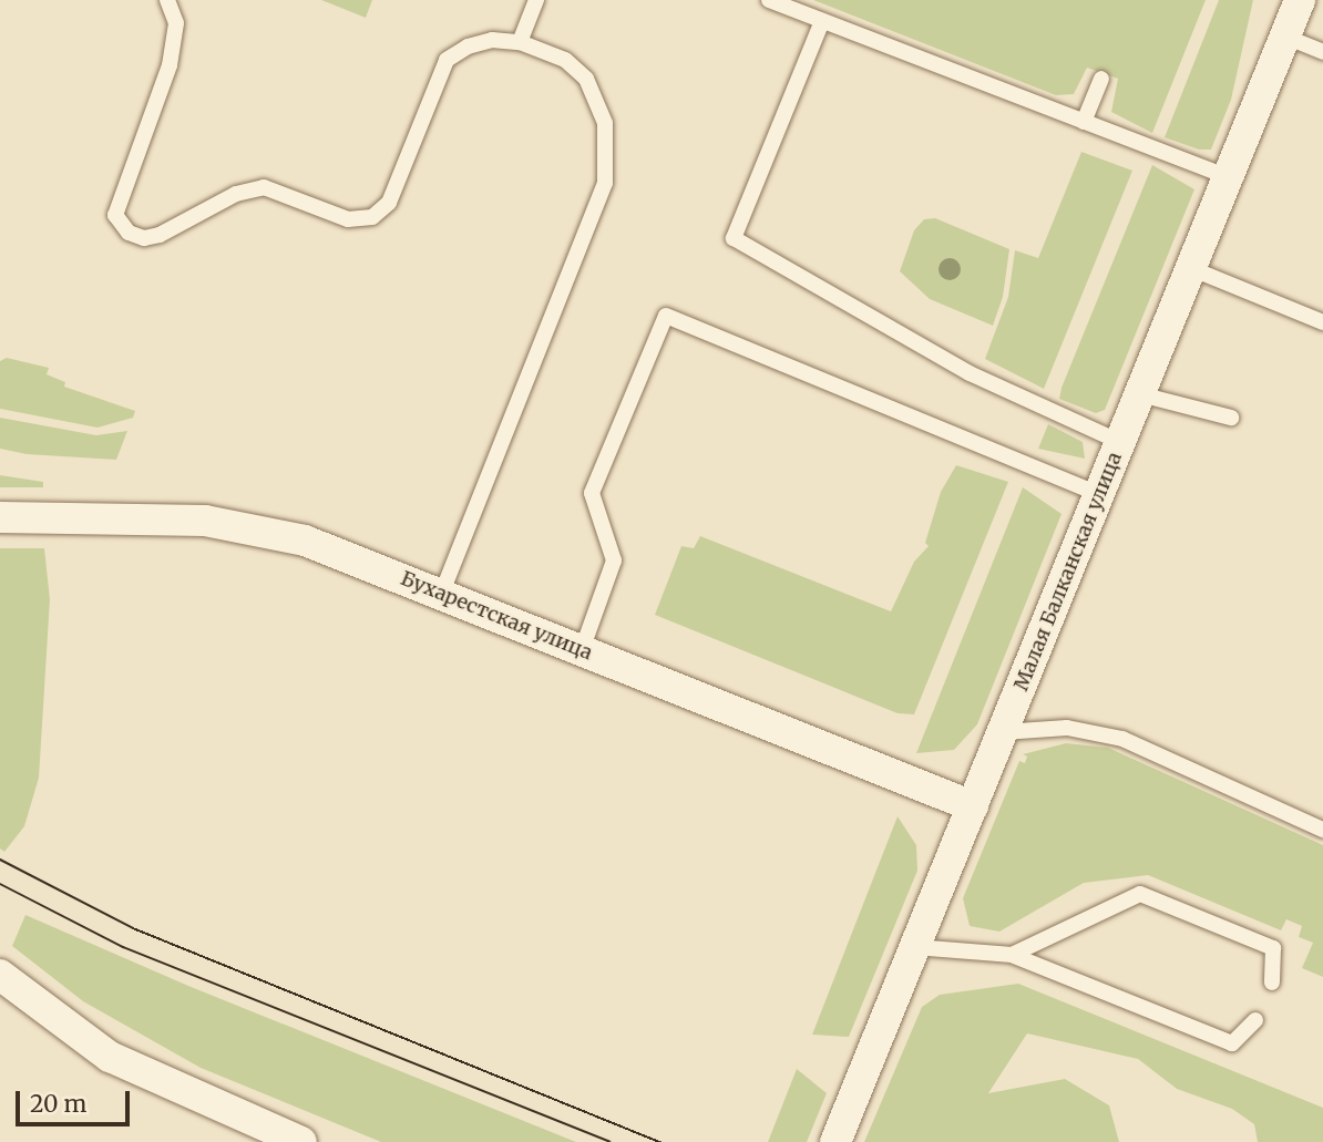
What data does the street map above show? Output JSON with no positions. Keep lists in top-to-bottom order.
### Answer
{
  "streets": {
    "street": ["Малая Балканская улица", "Бухарестская улица"]
  },
  "crossings": [
    ["Малая Балканская улица", "Бухарестская улица"]
  ],
  "scale_bar": "20 m"
}
